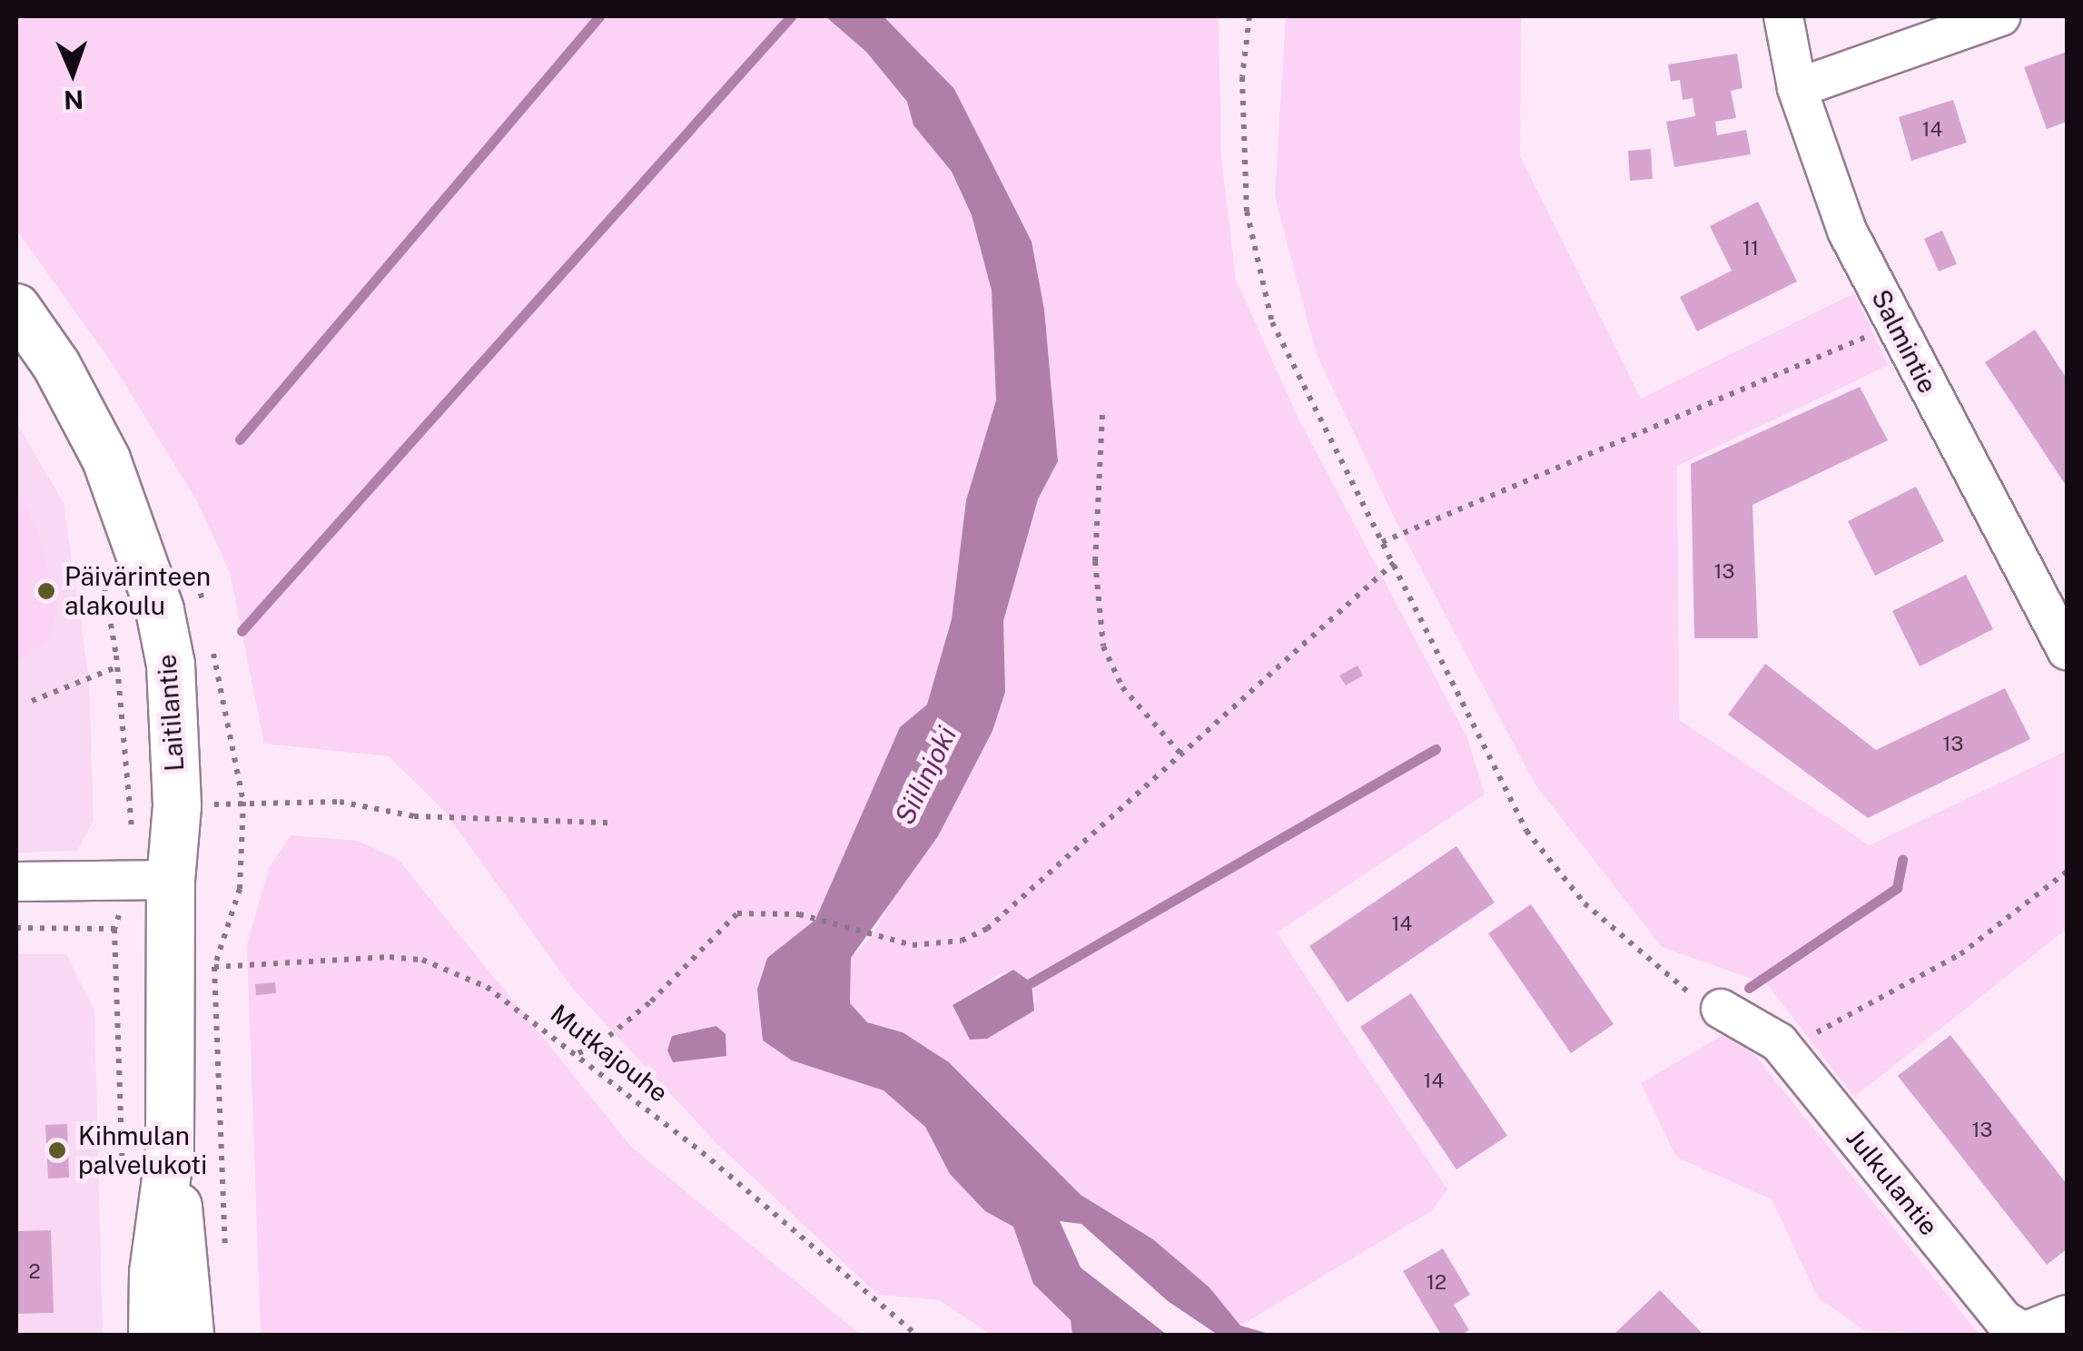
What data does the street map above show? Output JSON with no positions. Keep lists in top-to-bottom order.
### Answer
{
  "streets": {
    "street": ["Salmintie", "Laitilantie", "Julkulantie"],
    "path": ["Mutkajouhe"]
  },
  "water": ["Siilinjoki"],
  "places": ["Päivärinteen alakoulu", "Kihmulan palvelukoti"],
  "house_numbers": [
    "14",
    "11",
    "13",
    "13",
    "14",
    "14",
    "13",
    "2",
    "12"
  ],
  "north": "bottom"
}
